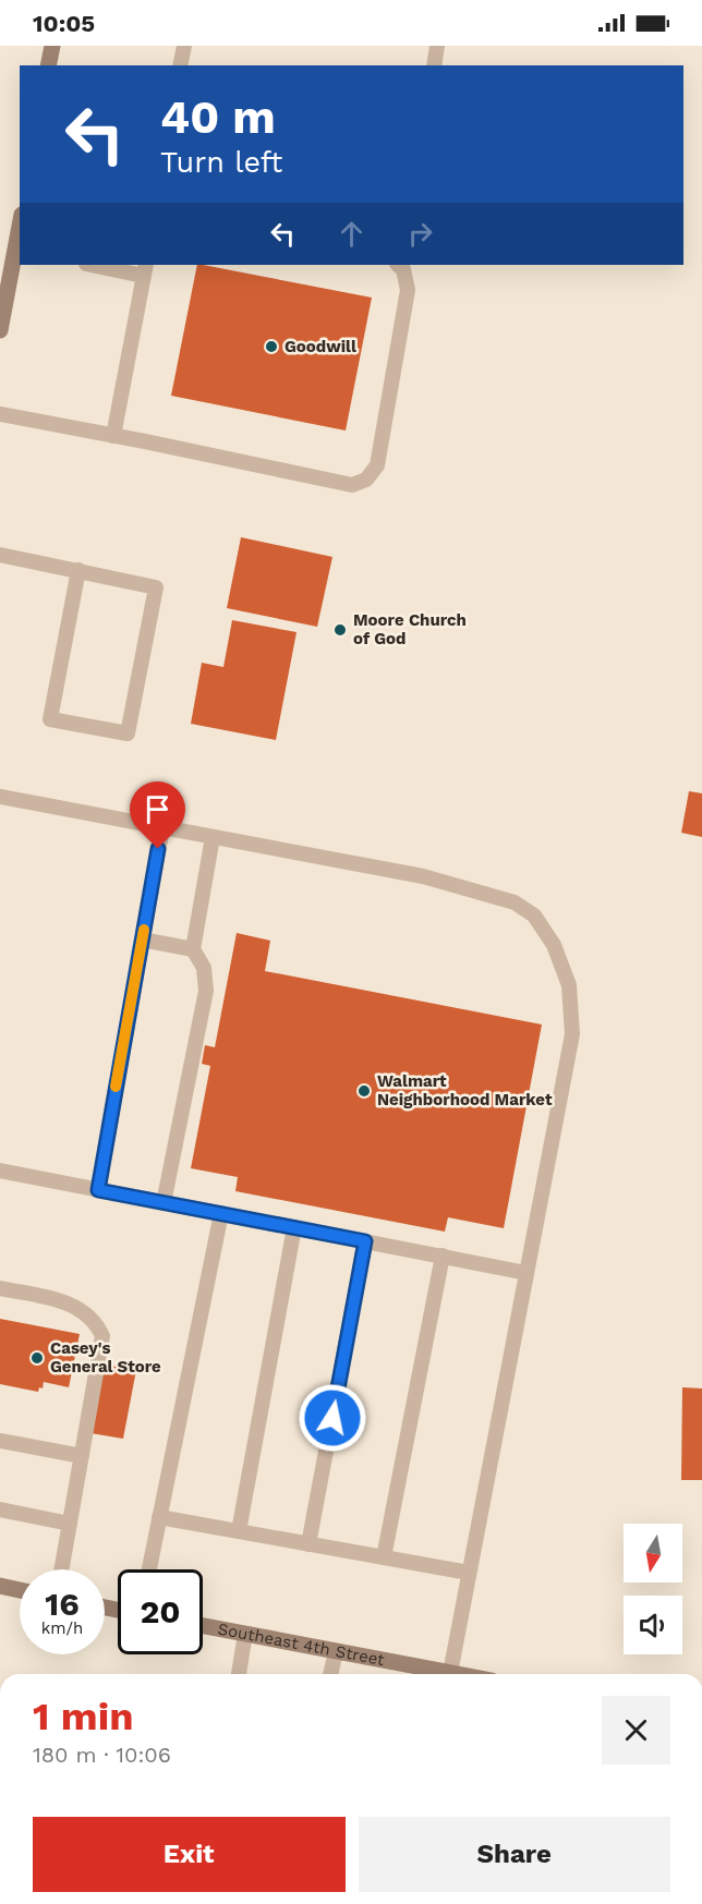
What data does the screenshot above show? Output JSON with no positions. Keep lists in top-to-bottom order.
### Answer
{
  "streets": {
    "main road": ["Southeast 4th Street"]
  },
  "places": [
    "Goodwill",
    "Moore Church of God",
    "Walmart Neighborhood Market",
    "Casey's General Store"
  ],
  "north": "bottom",
  "page": {
    "status": "10:05",
    "turn": ["40 m", "Turn left"],
    "speed": "16 km/h",
    "limit": "20",
    "heading": ["1 min", "180 m · 10:06"],
    "buttons": ["Exit", "Share"]
  }
}
